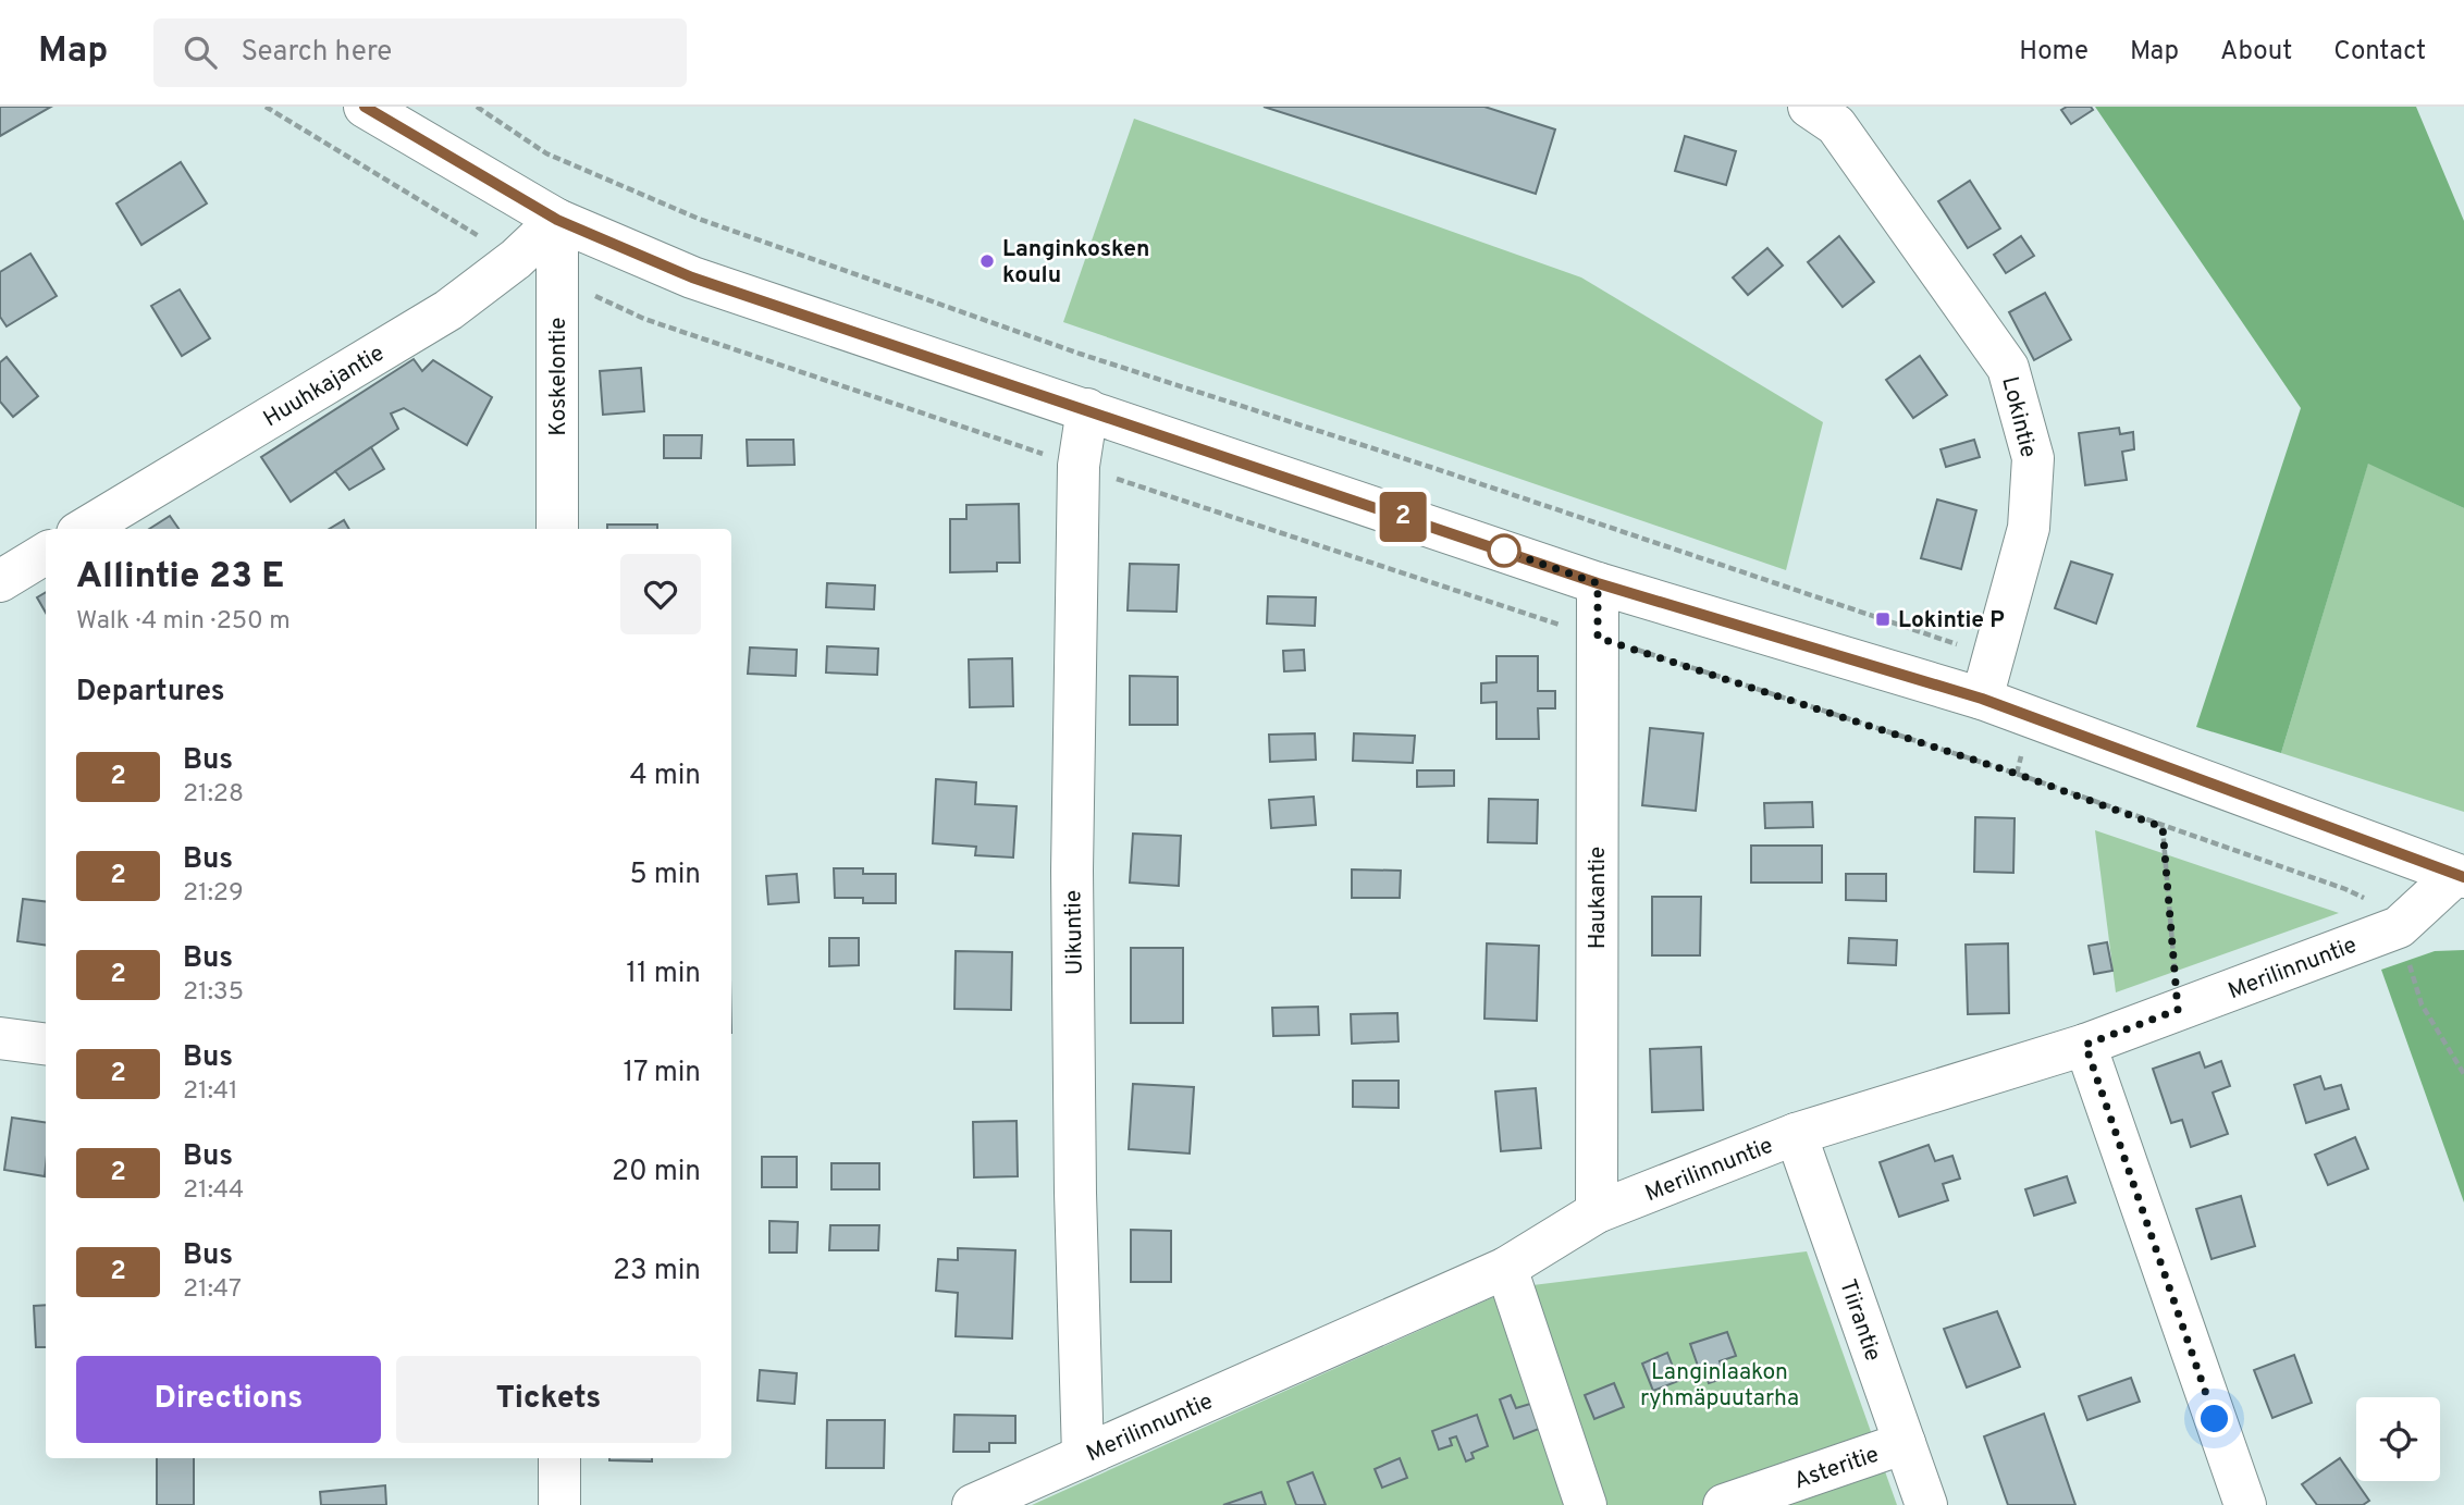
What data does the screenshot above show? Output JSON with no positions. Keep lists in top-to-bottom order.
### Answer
{
  "streets": {
    "street": [
      "Koskelontie",
      "Huuhkajantie",
      "Lokintie",
      "Haukantie",
      "Uikuntie",
      "Merilinnuntie",
      "Tiirantie",
      "Asteritie"
    ]
  },
  "crossings": [
    ["Koskelontie", "Huuhkajantie"],
    ["Haukantie", "Merilinnuntie"],
    ["Uikuntie", "Merilinnuntie"],
    ["Merilinnuntie", "Tiirantie"],
    ["Tiirantie", "Asteritie"]
  ],
  "parks": ["Langinlaakon ryhmäpuutarha"],
  "places": {
    "other": ["Langinkosken koulu"],
    "transit": ["Lokintie P"]
  },
  "lines": ["bus line 2"],
  "page": {
    "header": "Map",
    "search": "Search here",
    "nav": [
      "Home",
      "Map",
      "About",
      "Contact"
    ],
    "on_map": "2",
    "heading": [
      ["Allintie 23 E", "Walk · 4 min · 250 m"],
      "Departures"
    ],
    "list": [
      {
        "mark": "2",
        "name": "Bus",
        "note": "21:28",
        "value": "4 min"
      },
      {
        "mark": "2",
        "name": "Bus",
        "note": "21:29",
        "value": "5 min"
      },
      {
        "mark": "2",
        "name": "Bus",
        "note": "21:35",
        "value": "11 min"
      },
      {
        "mark": "2",
        "name": "Bus",
        "note": "21:41",
        "value": "17 min"
      },
      {
        "mark": "2",
        "name": "Bus",
        "note": "21:44",
        "value": "20 min"
      },
      {
        "mark": "2",
        "name": "Bus",
        "note": "21:47",
        "value": "23 min"
      }
    ],
    "buttons": ["Directions", "Tickets"]
  }
}
